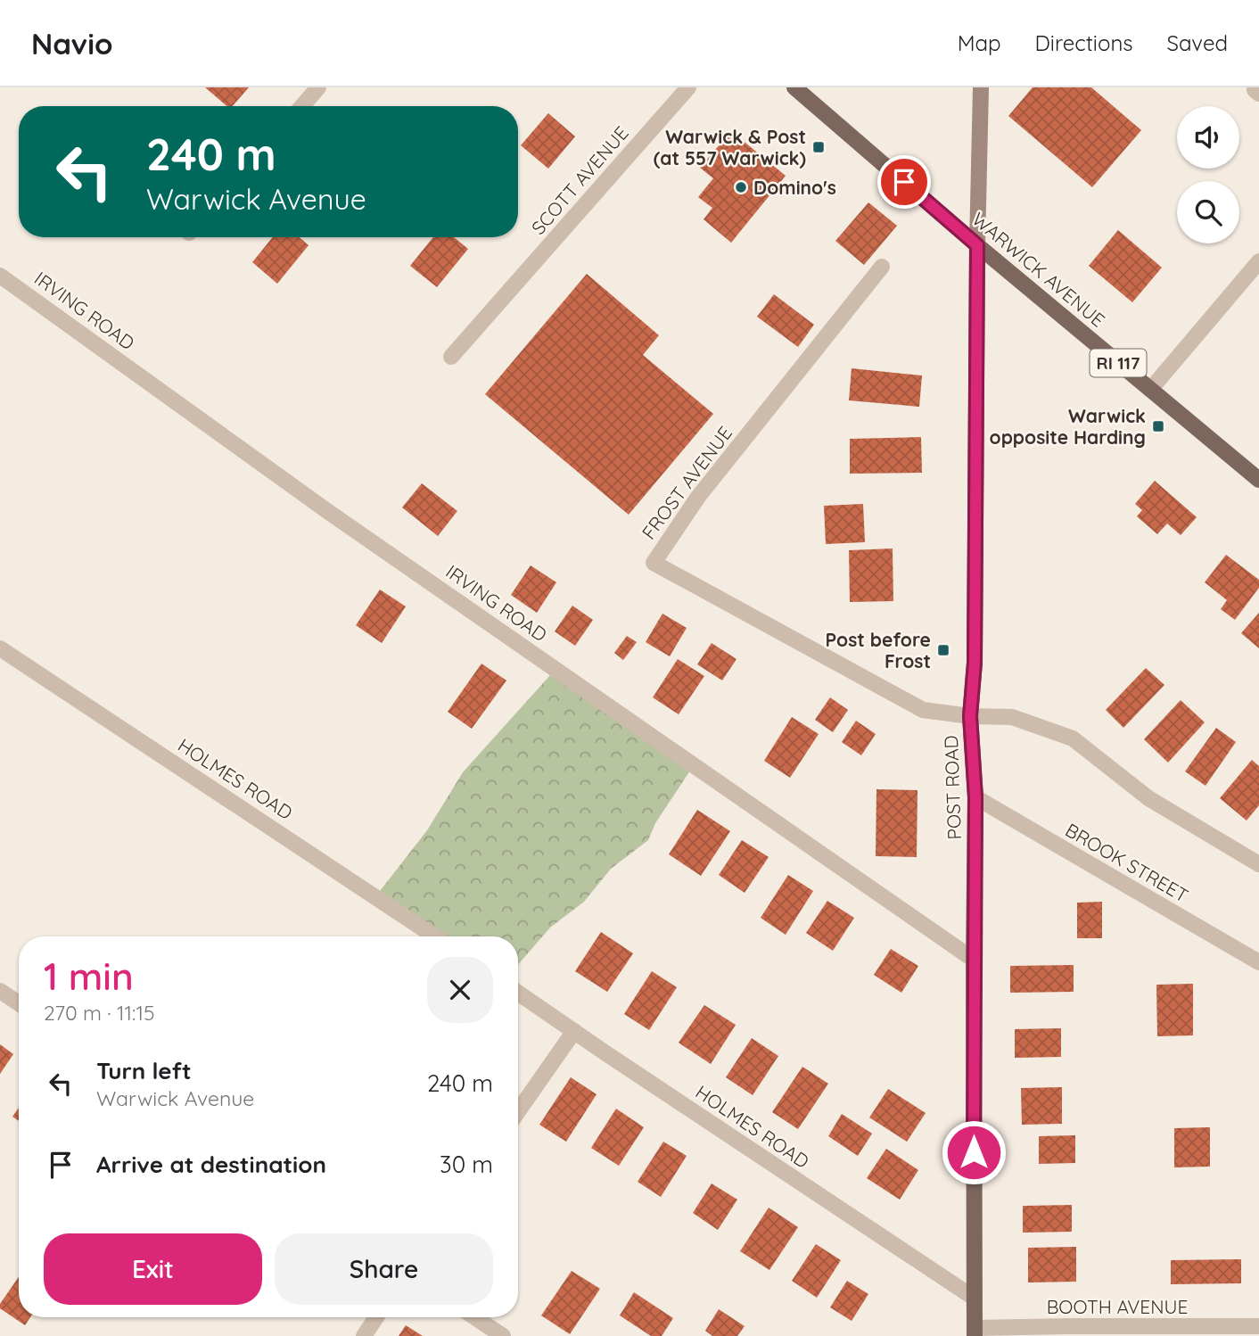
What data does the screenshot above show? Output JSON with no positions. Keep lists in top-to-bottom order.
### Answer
{
  "streets": {
    "main road": ["WARWICK AVENUE", "RI 117", "POST ROAD"],
    "street": [
      "SCOTT AVENUE",
      "IRVING ROAD",
      "FROST AVENUE",
      "HOLMES ROAD",
      "BROOK STREET",
      "BOOTH AVENUE"
    ]
  },
  "crossings": [
    ["WARWICK AVENUE", "POST ROAD"],
    ["IRVING ROAD", "POST ROAD"],
    ["FROST AVENUE", "POST ROAD"],
    ["HOLMES ROAD", "POST ROAD"],
    ["POST ROAD", "BROOK STREET"],
    ["POST ROAD", "BOOTH AVENUE"]
  ],
  "places": {
    "transit": ["Warwick & Post (at 557 Warwick)", "Warwick opposite Harding", "Post before Frost"],
    "other": ["Domino's"]
  },
  "page": {
    "header": "Navio",
    "nav": ["Map", "Directions", "Saved"],
    "turn": ["240 m", "Warwick Avenue"],
    "heading": ["1 min", "270 m · 11:15"],
    "list": [
      {
        "name": "Turn left",
        "note": "Warwick Avenue",
        "value": "240 m"
      },
      {
        "name": "Arrive at destination",
        "value": "30 m"
      }
    ],
    "buttons": ["Exit", "Share"]
  }
}
